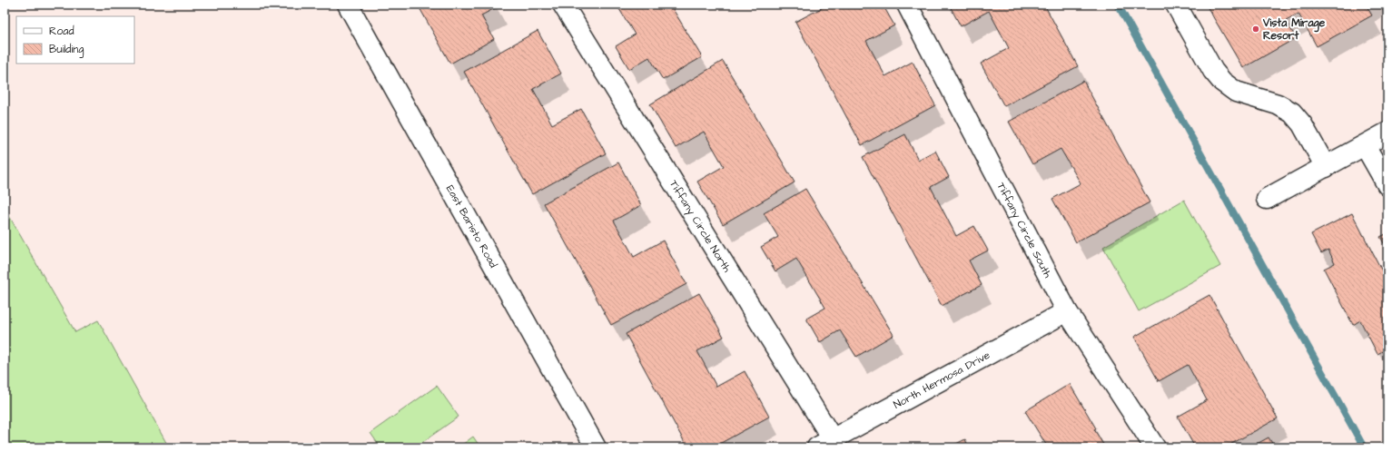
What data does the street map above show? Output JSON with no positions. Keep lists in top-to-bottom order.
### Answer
{
  "streets": {
    "street": [
      "East Baristo Road",
      "Tiffany Circle North",
      "Tiffany Circle South",
      "North Hermosa Drive"
    ]
  },
  "crossings": [
    ["Tiffany Circle North", "North Hermosa Drive"],
    ["Tiffany Circle South", "North Hermosa Drive"]
  ],
  "places": ["Vista Mirage Resort"],
  "legend": ["Road", "Building"]
}
